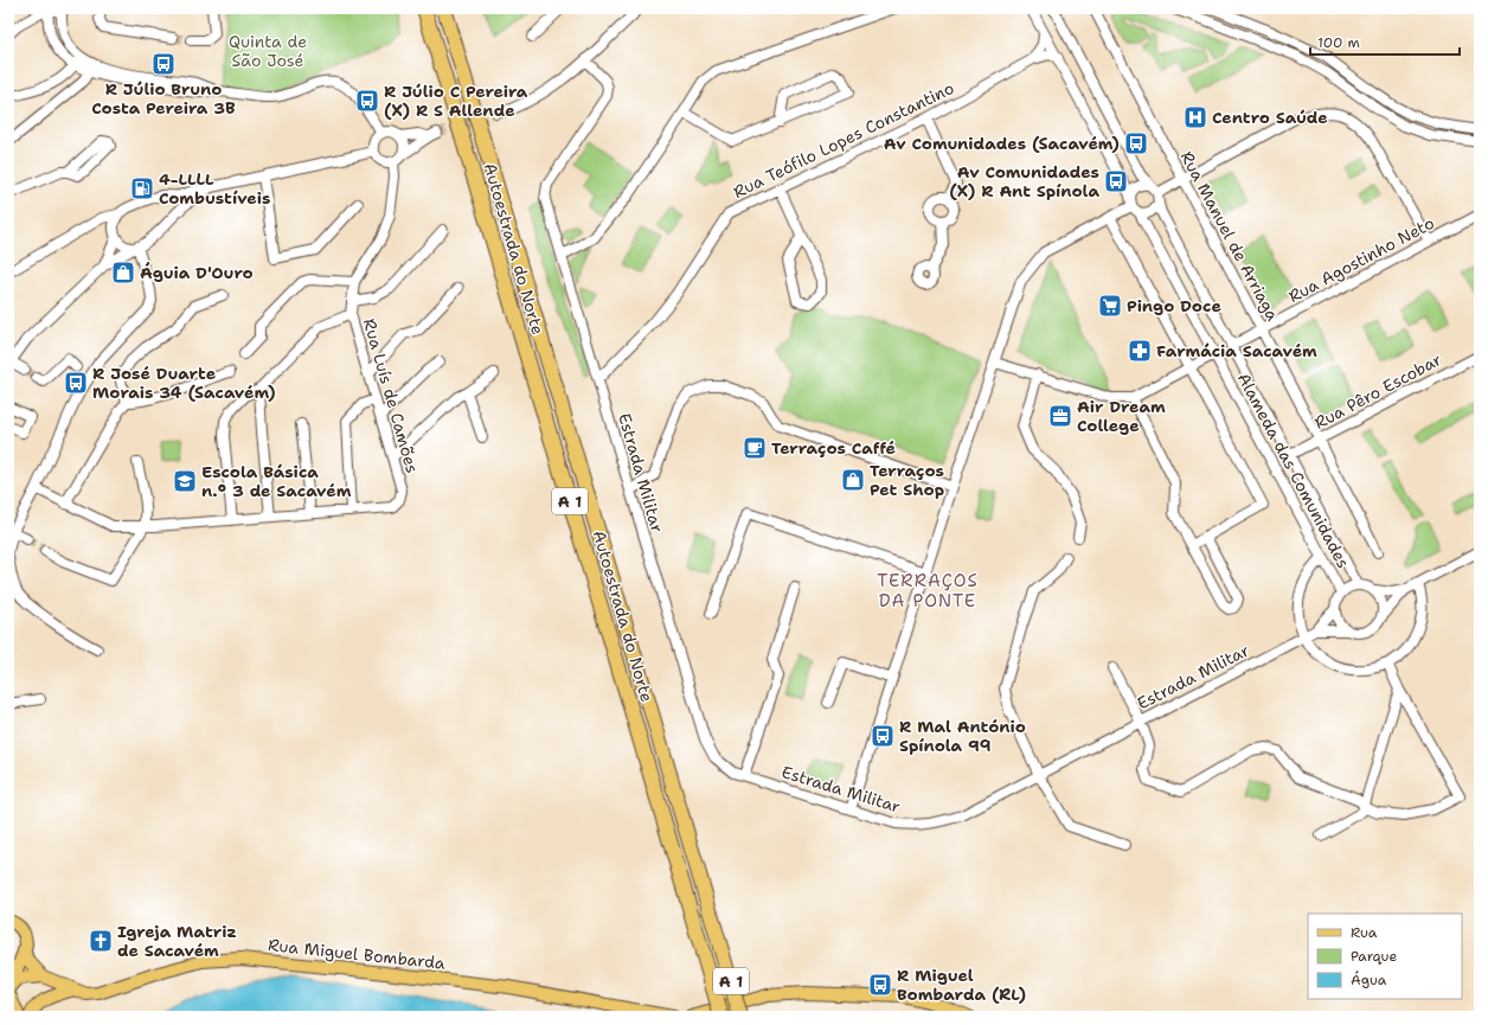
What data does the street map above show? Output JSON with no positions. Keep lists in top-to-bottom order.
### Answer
{
  "streets": {
    "highway": ["Autoestrada do Norte", "A 1"],
    "main road": ["Rua Miguel Bombarda"],
    "street": [
      "Rua Teófilo Lopes Constantino",
      "Rua Manuel de Arriaga",
      "Rua Agostinho Neto",
      "Rua Pêro Escobar",
      "Rua Luís de Camões",
      "Alameda das Comunidades",
      "Estrada Militar"
    ]
  },
  "crossings": [
    ["Rua Teófilo Lopes Constantino", "Alameda das Comunidades"],
    ["Rua Teófilo Lopes Constantino", "Estrada Militar"],
    ["Rua Manuel de Arriaga", "Rua Agostinho Neto"],
    ["Rua Manuel de Arriaga", "Rua Pêro Escobar"],
    ["Rua Agostinho Neto", "Alameda das Comunidades"],
    ["Rua Pêro Escobar", "Alameda das Comunidades"],
    ["Alameda das Comunidades", "Estrada Militar"]
  ],
  "districts": ["TERRAÇOS DA PONTE"],
  "parks": ["Quinta de São José"],
  "places": {
    "bus stop": [
      "R Júlio Bruno Costa Pereira 3B",
      "R Júlio C Pereira (X) R S Allende",
      "Av Comunidades (Sacavém)",
      "Av Comunidades (X) R Ant Spínola",
      "R José Duarte Morais 34 (Sacavém)",
      "R Mal António Spínola 99",
      "R Miguel Bombarda (RL)"
    ],
    "hospital": ["Centro Saúde"],
    "fuel station": ["4-LLLL Combustíveis"],
    "shop": ["Águia D'Ouro", "Terraços Pet Shop"],
    "supermarket": ["Pingo Doce"],
    "pharmacy": ["Farmácia Sacavém"],
    "office": ["Air Dream College"],
    "cafe": ["Terraços Caffé"],
    "school or university": ["Escola Básica n.º 3 de Sacavém"],
    "church": ["Igreja Matriz de Sacavém"]
  },
  "legend": ["Rua", "Parque", "Água"],
  "scale_bar": "100 m"
}
